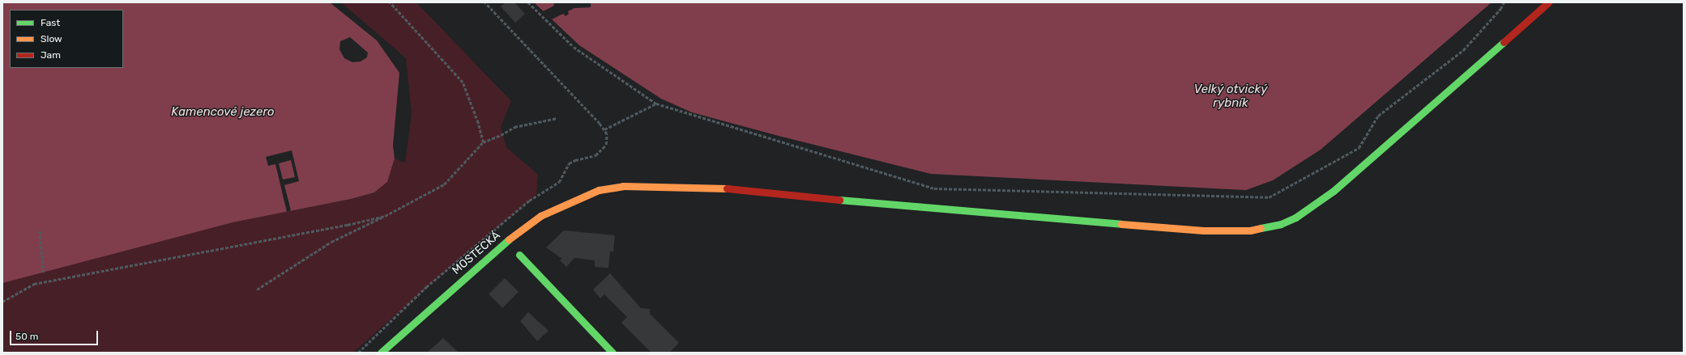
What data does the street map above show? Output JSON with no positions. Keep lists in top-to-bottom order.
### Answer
{
  "streets": {
    "street": ["MOSTECKÁ"]
  },
  "water": ["Velký otvický rybník", "Kamencové jezero"],
  "legend": ["Fast", "Slow", "Jam"],
  "scale_bar": "50 m"
}
